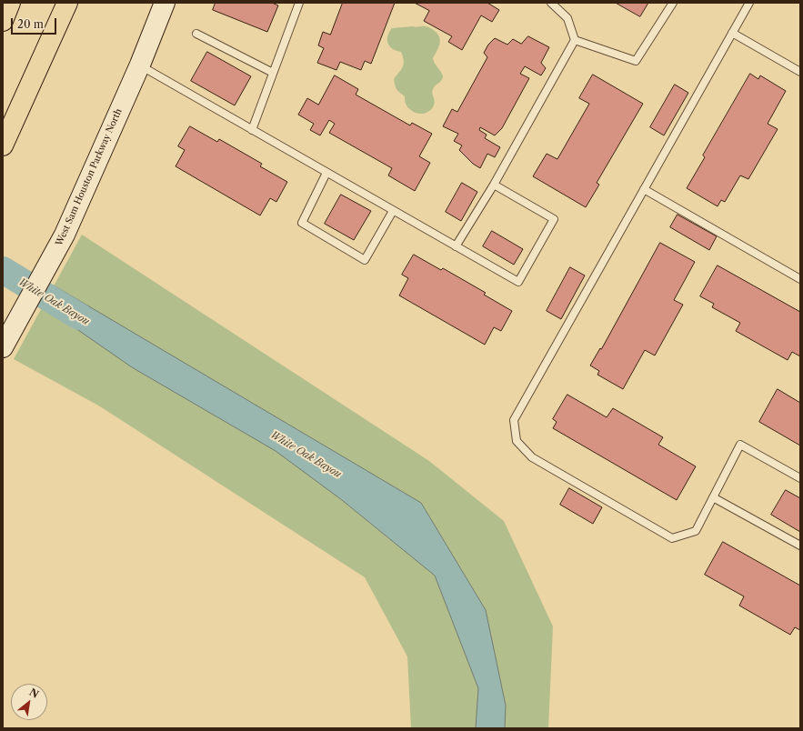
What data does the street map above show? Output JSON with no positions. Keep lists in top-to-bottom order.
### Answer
{
  "streets": {
    "main road": ["West Sam Houston Parkway North"]
  },
  "water": ["White Oak Bayou"],
  "scale_bar": "20 m",
  "north": "top right"
}
